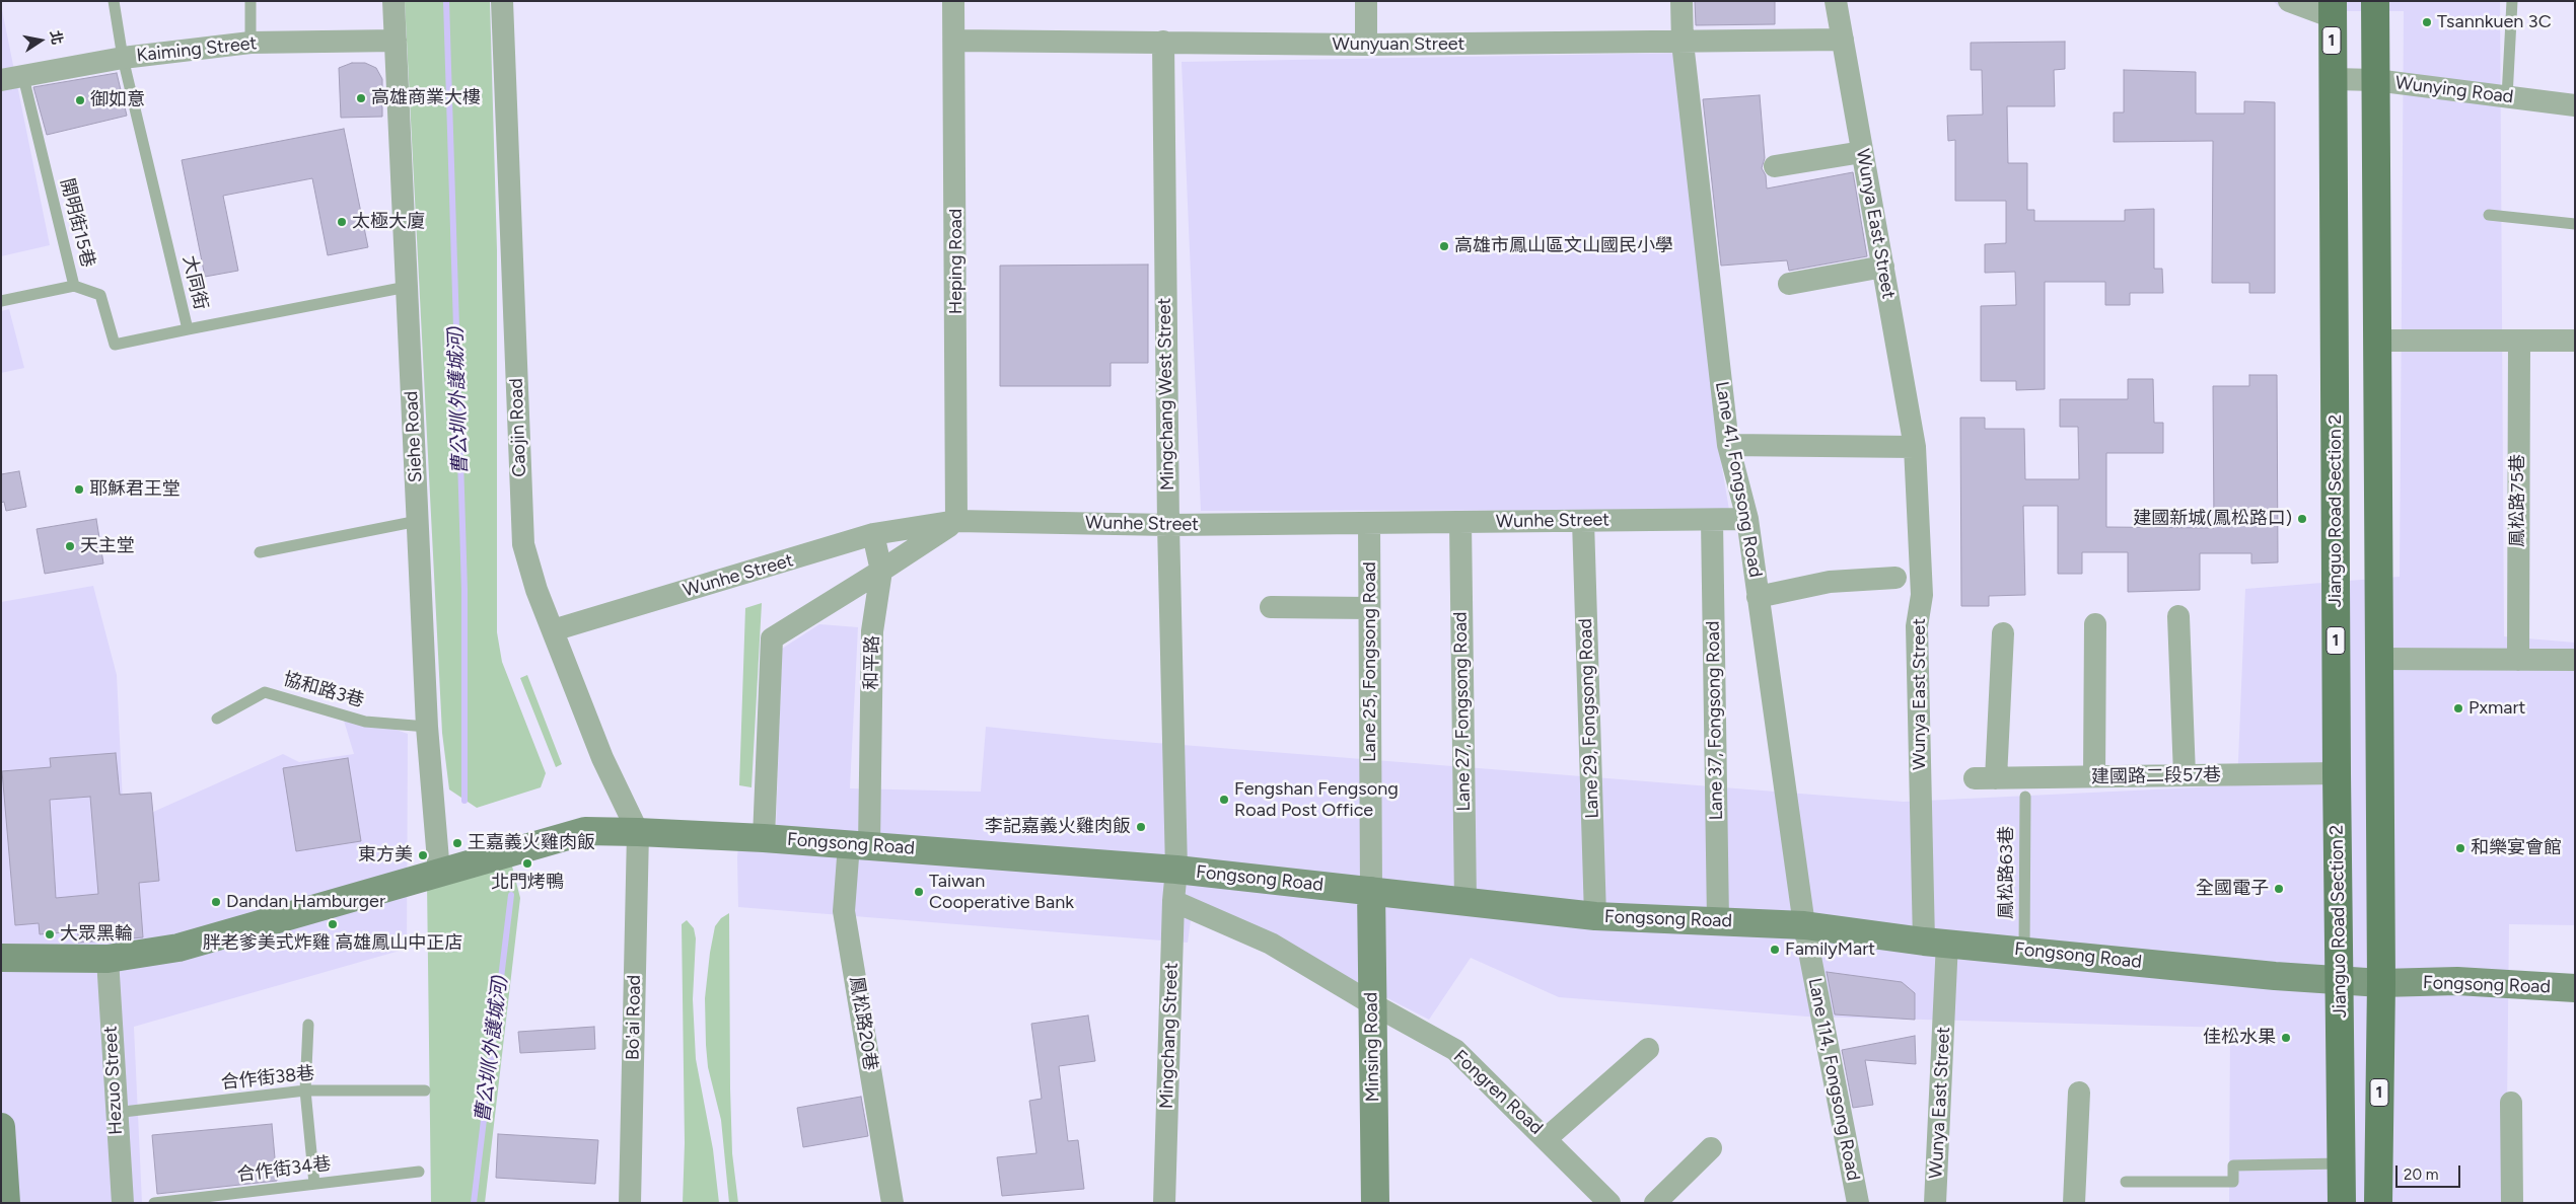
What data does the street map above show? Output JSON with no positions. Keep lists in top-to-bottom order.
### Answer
{
  "streets": {
    "main road": ["1", "Jianguo Road Section 2"],
    "street": [
      "Wunyuan Street",
      "Kaiming Street",
      "Wunying Road",
      "Wunya East Street",
      "Heping Road",
      "Mingchang West Street",
      "Caojin Road",
      "Siehe Road",
      "Lane 41, Fongsong Road",
      "鳳松路75巷",
      "Wunhe Street",
      "Lane 25, Fongsong Road",
      "和平路",
      "Lane 27, Fongsong Road",
      "Lane 29, Fongsong Road",
      "Lane 37, Fongsong Road",
      "建國路二段57巷",
      "Fongsong Road",
      "Bo'ai Road",
      "鳳松路20巷",
      "Mingchang Street",
      "Minsing Road",
      "Lane 114, Fongsong Road",
      "Hezuo Street",
      "Fongren Road"
    ],
    "lane": [
      "開明街15巷",
      "大同街",
      "協和路3巷",
      "鳳松路63巷",
      "合作街38巷",
      "合作街34巷"
    ]
  },
  "crossings": [
    ["1", "Wunying Road"],
    ["1", "Fongsong Road"],
    ["Wunyuan Street", "Wunya East Street"],
    ["Wunyuan Street", "Heping Road"],
    ["Wunyuan Street", "Mingchang West Street"],
    ["Wunyuan Street", "Lane 41, Fongsong Road"],
    ["Kaiming Street", "開明街15巷"],
    ["Kaiming Street", "大同街"],
    ["Kaiming Street", "Siehe Road"],
    ["Wunying Road", "Jianguo Road Section 2"],
    ["開明街15巷", "大同街"],
    ["Wunya East Street", "Fongsong Road"],
    ["Heping Road", "Wunhe Street"],
    ["大同街", "Siehe Road"],
    ["Mingchang West Street", "Wunhe Street"],
    ["Mingchang West Street", "Fongsong Road"],
    ["Mingchang West Street", "Mingchang Street"],
    ["Caojin Road", "Wunhe Street"],
    ["Caojin Road", "Fongsong Road"],
    ["Caojin Road", "Bo'ai Road"],
    ["Siehe Road", "協和路3巷"],
    ["Siehe Road", "Fongsong Road"],
    ["Lane 41, Fongsong Road", "Wunhe Street"],
    ["Lane 41, Fongsong Road", "Fongsong Road"],
    ["Lane 41, Fongsong Road", "Lane 114, Fongsong Road"],
    ["Jianguo Road Section 2", "建國路二段57巷"],
    ["Jianguo Road Section 2", "Fongsong Road"],
    ["Wunhe Street", "Lane 25, Fongsong Road"],
    ["Wunhe Street", "Lane 27, Fongsong Road"],
    ["Wunhe Street", "Lane 29, Fongsong Road"],
    ["Wunhe Street", "Lane 37, Fongsong Road"],
    ["Lane 25, Fongsong Road", "Fongsong Road"],
    ["Lane 25, Fongsong Road", "Minsing Road"],
    ["和平路", "Fongsong Road"],
    ["和平路", "鳳松路20巷"],
    ["Lane 27, Fongsong Road", "Fongsong Road"],
    ["Lane 29, Fongsong Road", "Fongsong Road"],
    ["Lane 37, Fongsong Road", "Fongsong Road"],
    ["Fongsong Road", "鳳松路63巷"],
    ["Fongsong Road", "Bo'ai Road"],
    ["Fongsong Road", "鳳松路20巷"],
    ["Fongsong Road", "Mingchang Street"],
    ["Fongsong Road", "Minsing Road"],
    ["Fongsong Road", "Lane 114, Fongsong Road"],
    ["Fongsong Road", "Hezuo Street"],
    ["Mingchang Street", "Fongren Road"],
    ["Minsing Road", "Fongren Road"],
    ["合作街38巷", "Hezuo Street"]
  ],
  "water": ["曹公圳(外護城河)"],
  "places": [
    "Tsannkuen 3C",
    "高雄商業大樓",
    "御如意",
    "太極大廈",
    "高雄市鳳山區文山國民小學",
    "耶穌君王堂",
    "建國新城(鳳松路口)",
    "天主堂",
    "Pxmart",
    "Fengshan Fengsong Road Post Office",
    "李記嘉義火雞肉飯",
    "王嘉義火雞肉飯",
    "和樂宴會館",
    "東方美",
    "北門烤鴨",
    "全國電子",
    "Taiwan Cooperative Bank",
    "Dandan Hamburger",
    "胖老爹美式炸雞 高雄鳳山中正店",
    "大眾黑輪",
    "FamilyMart",
    "佳松水果"
  ],
  "scale_bar": "20 m",
  "north": "right"
}
